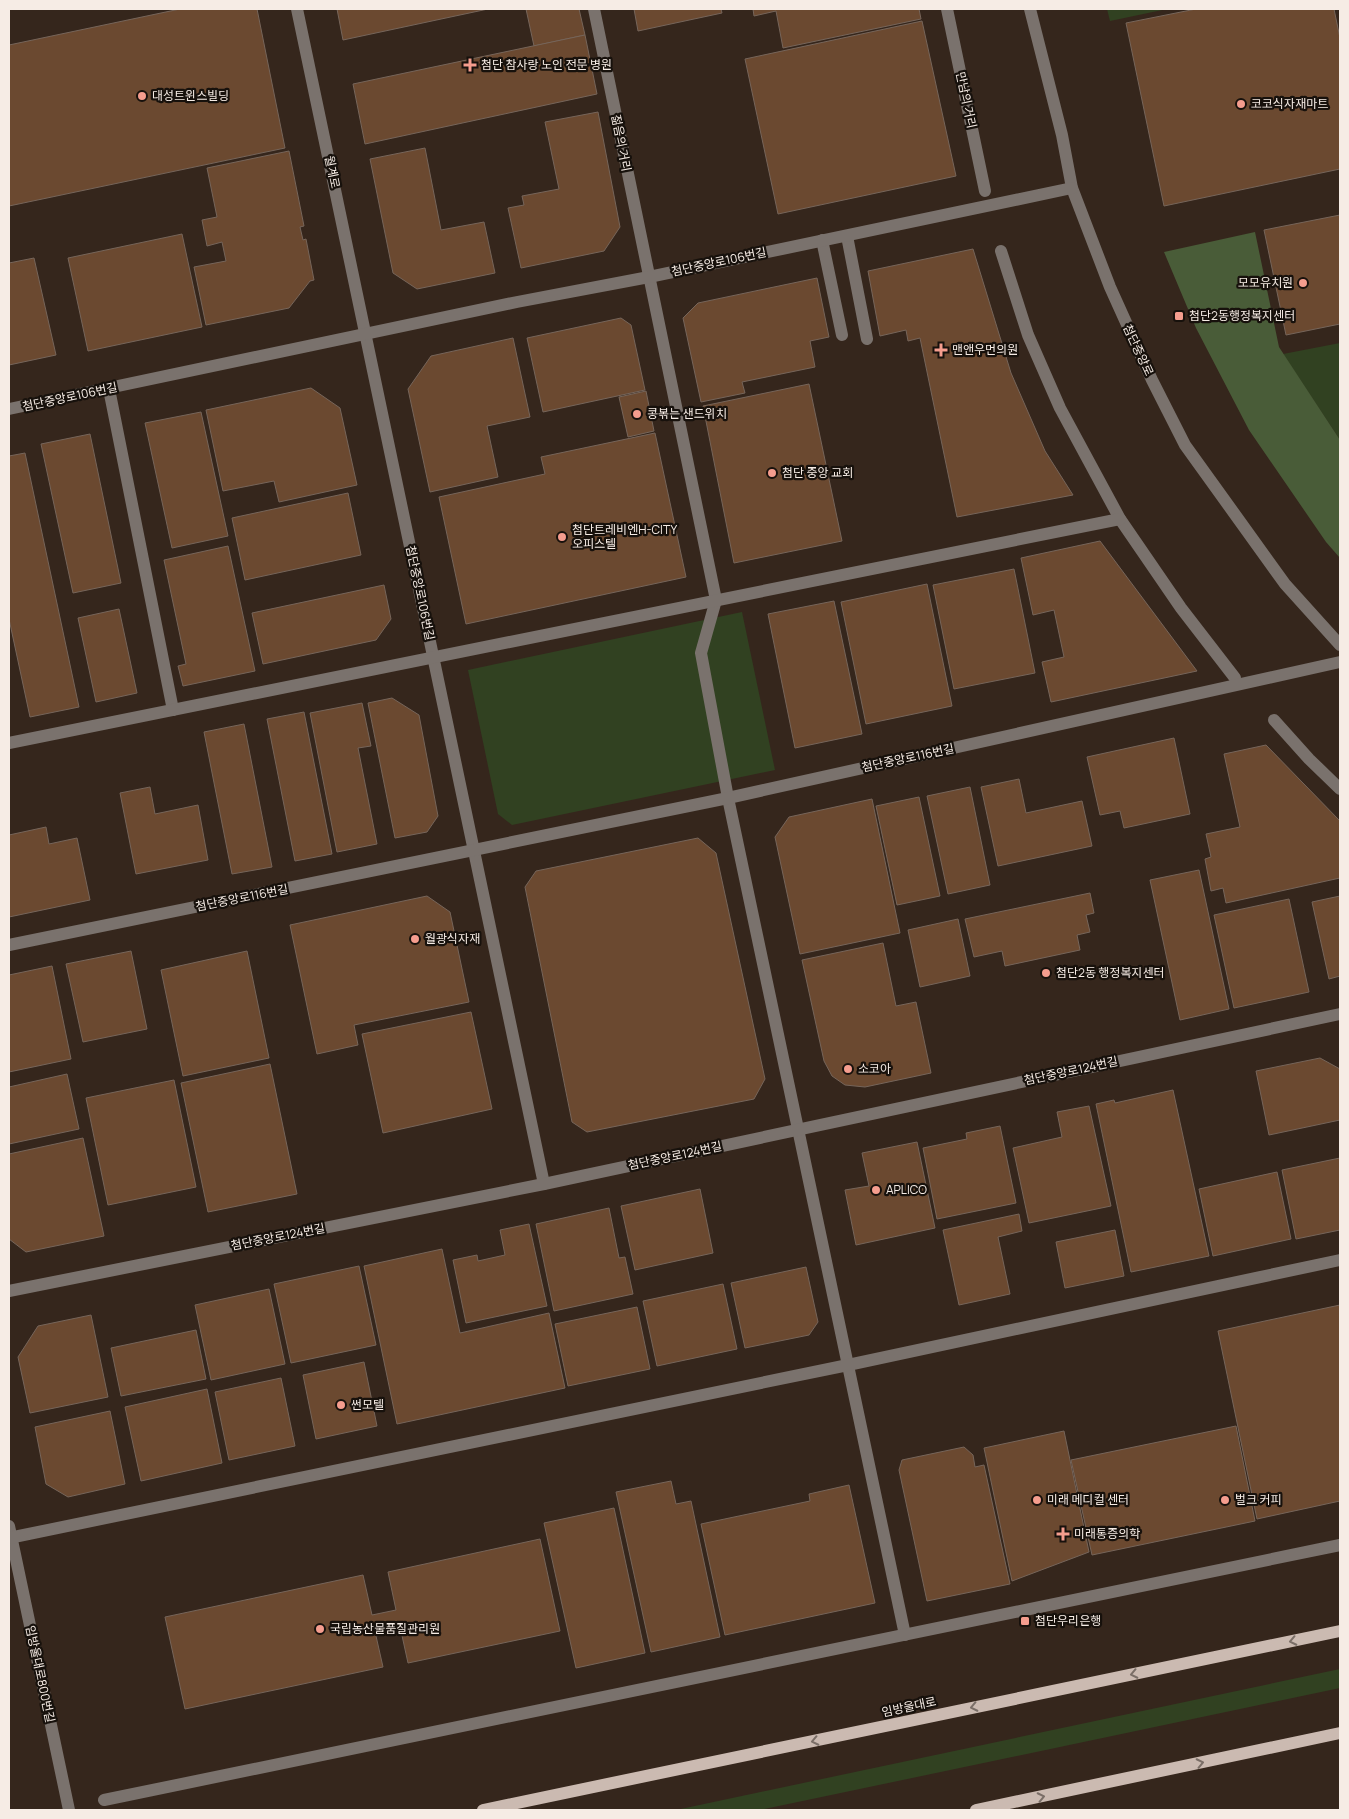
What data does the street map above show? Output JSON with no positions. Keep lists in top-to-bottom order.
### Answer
{
  "streets": {
    "main road": ["임방울대로"],
    "street": [
      "만남의 거리",
      "젊음의 거리",
      "월계로",
      "첨단중앙로106번길",
      "첨단중앙로",
      "첨단중앙로116번길",
      "첨단중앙로124번길",
      "임방울대로800번길"
    ]
  },
  "crossings": [
    ["젊음의 거리", "첨단중앙로106번길"],
    ["월계로", "첨단중앙로106번길"],
    ["첨단중앙로106번길", "첨단중앙로"],
    ["첨단중앙로106번길", "첨단중앙로116번길"]
  ],
  "places": {
    "health": ["첨단 참사랑 노인 전문 병원", "맨앤우먼의원", "미래통증의학"],
    "other": [
      "대성트윈스빌딩",
      "코코식자재마트",
      "모모유치원",
      "콩볶는 샌드위치",
      "첨단 중앙 교회",
      "첨단트레비엔H-CITY 오피스텔",
      "월광식자재",
      "첨단2동 행정복지센터",
      "소코아",
      "APLICO",
      "썬모텔",
      "미래 메디컬 센터",
      "벌크 커피",
      "국립농산물품질관리원"
    ],
    "transit": ["첨단2동행정복지센터", "첨단우리은행"]
  }
}
